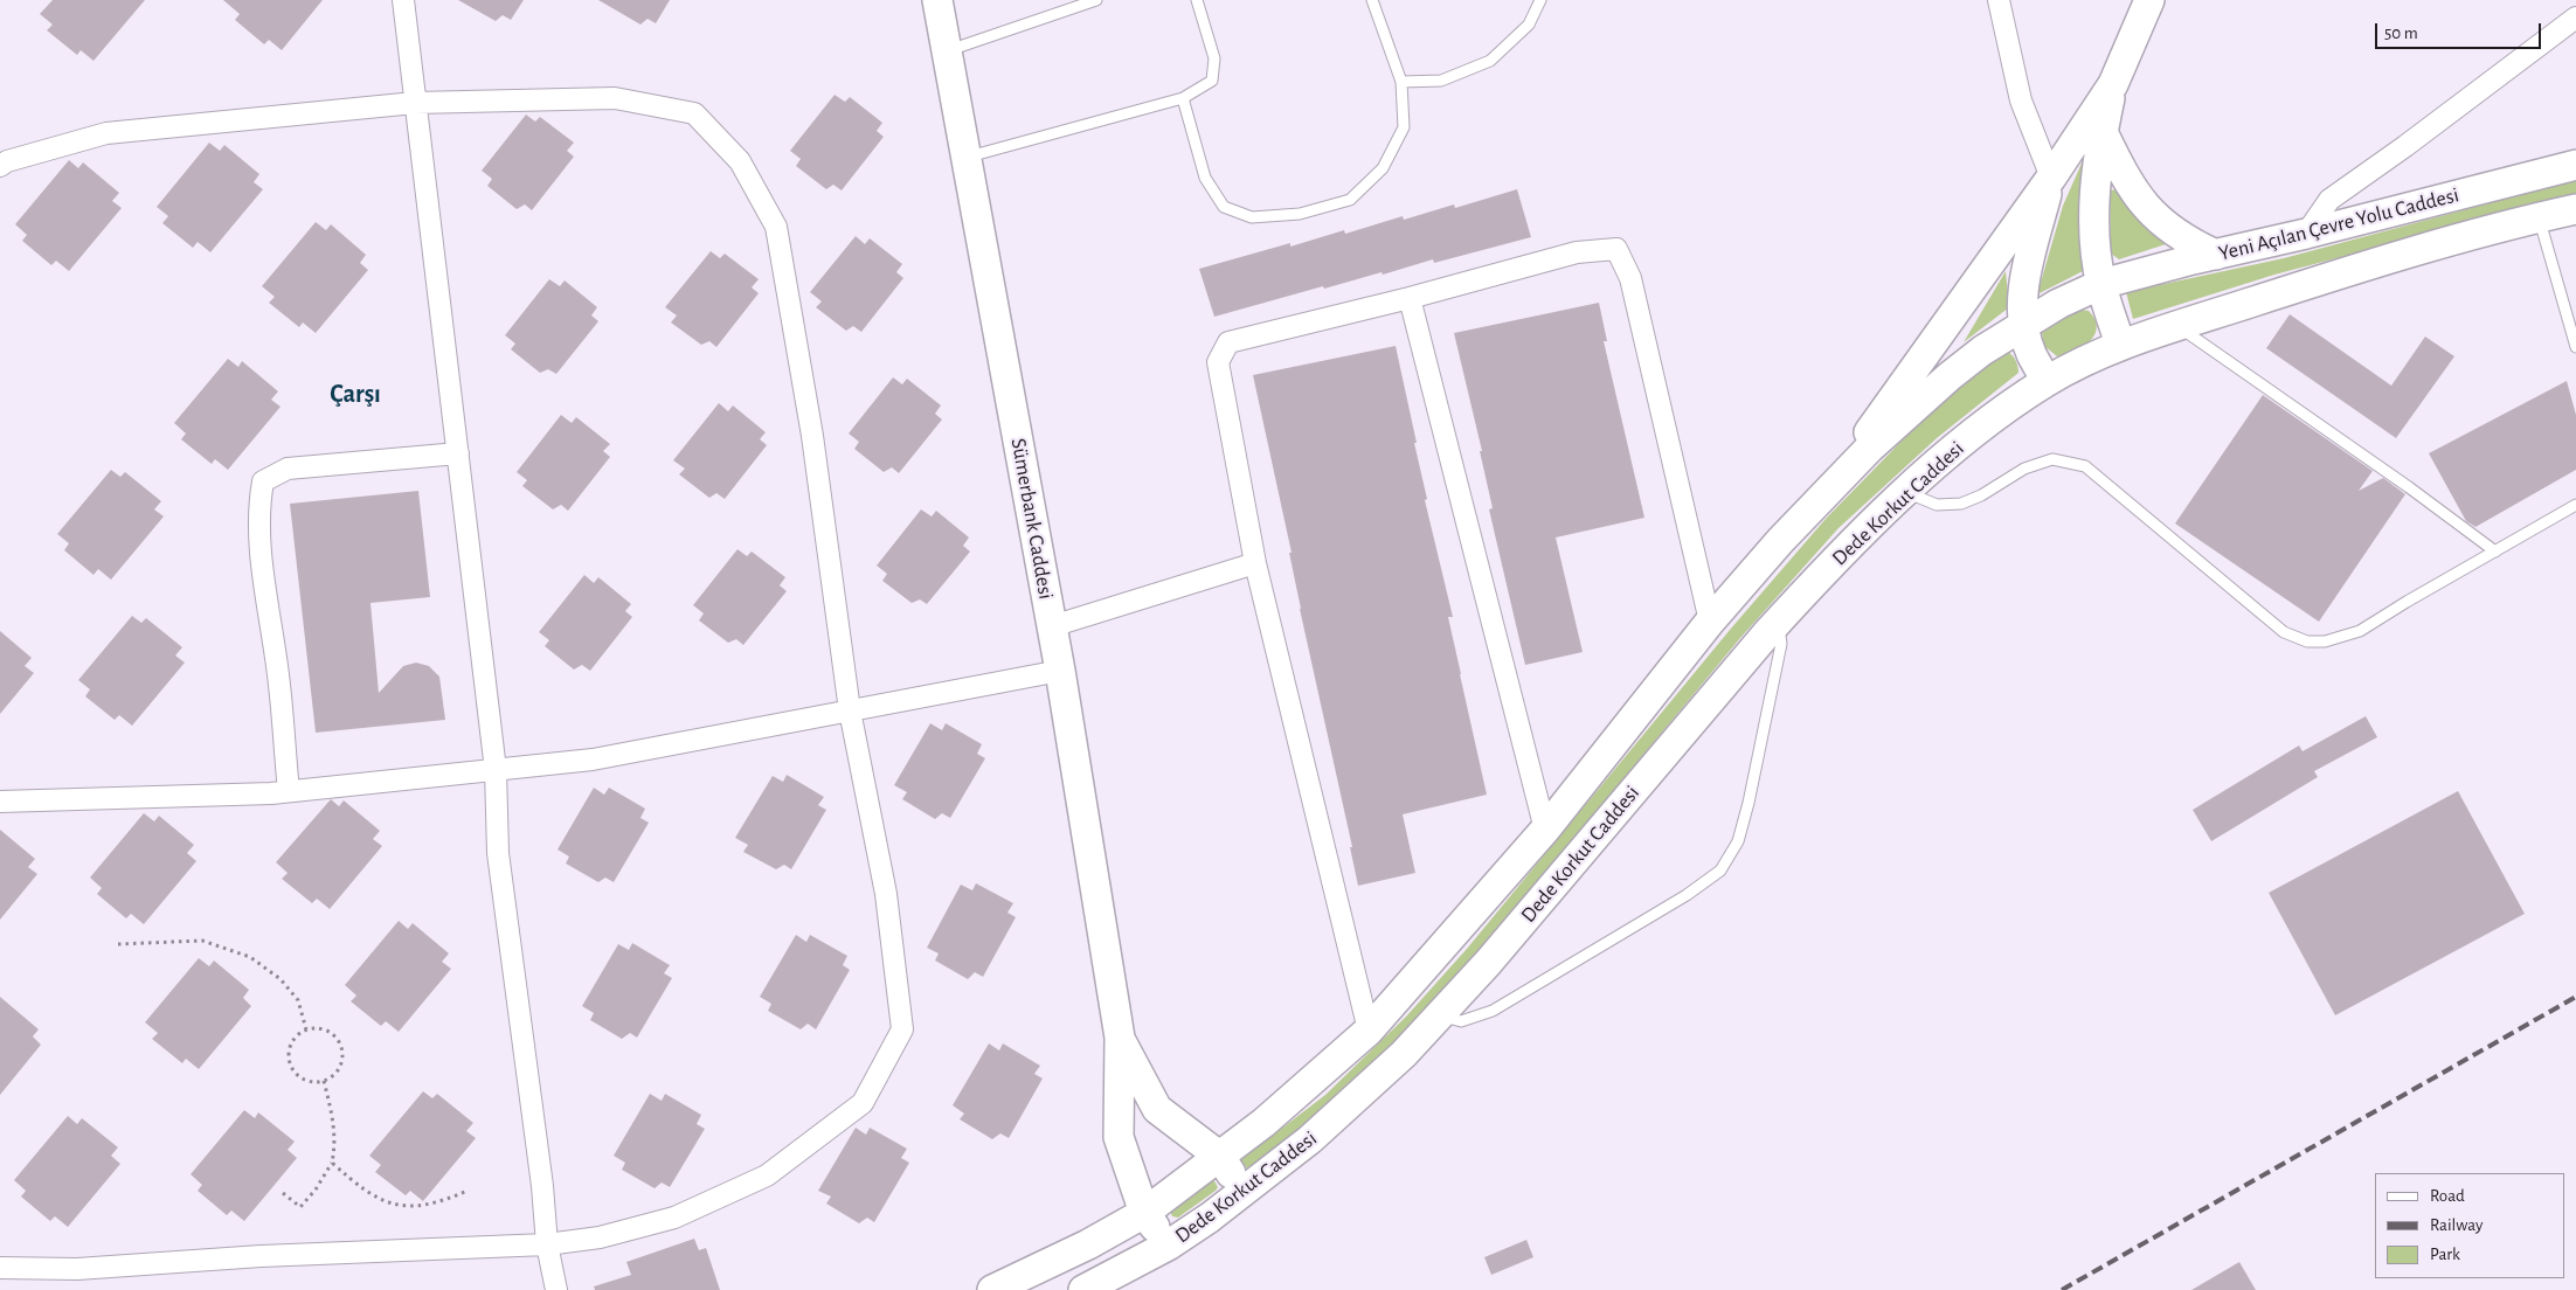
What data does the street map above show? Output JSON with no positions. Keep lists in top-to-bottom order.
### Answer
{
  "streets": {
    "main road": ["Yeni Açılan Çevre Yolu Caddesi", "Dede Korkut Caddesi", "Sümerbank Caddesi"]
  },
  "crossings": [
    ["Yeni Açılan Çevre Yolu Caddesi", "Dede Korkut Caddesi"]
  ],
  "districts": ["Çarşı"],
  "legend": ["Road", "Railway", "Park"],
  "scale_bar": "50 m"
}
